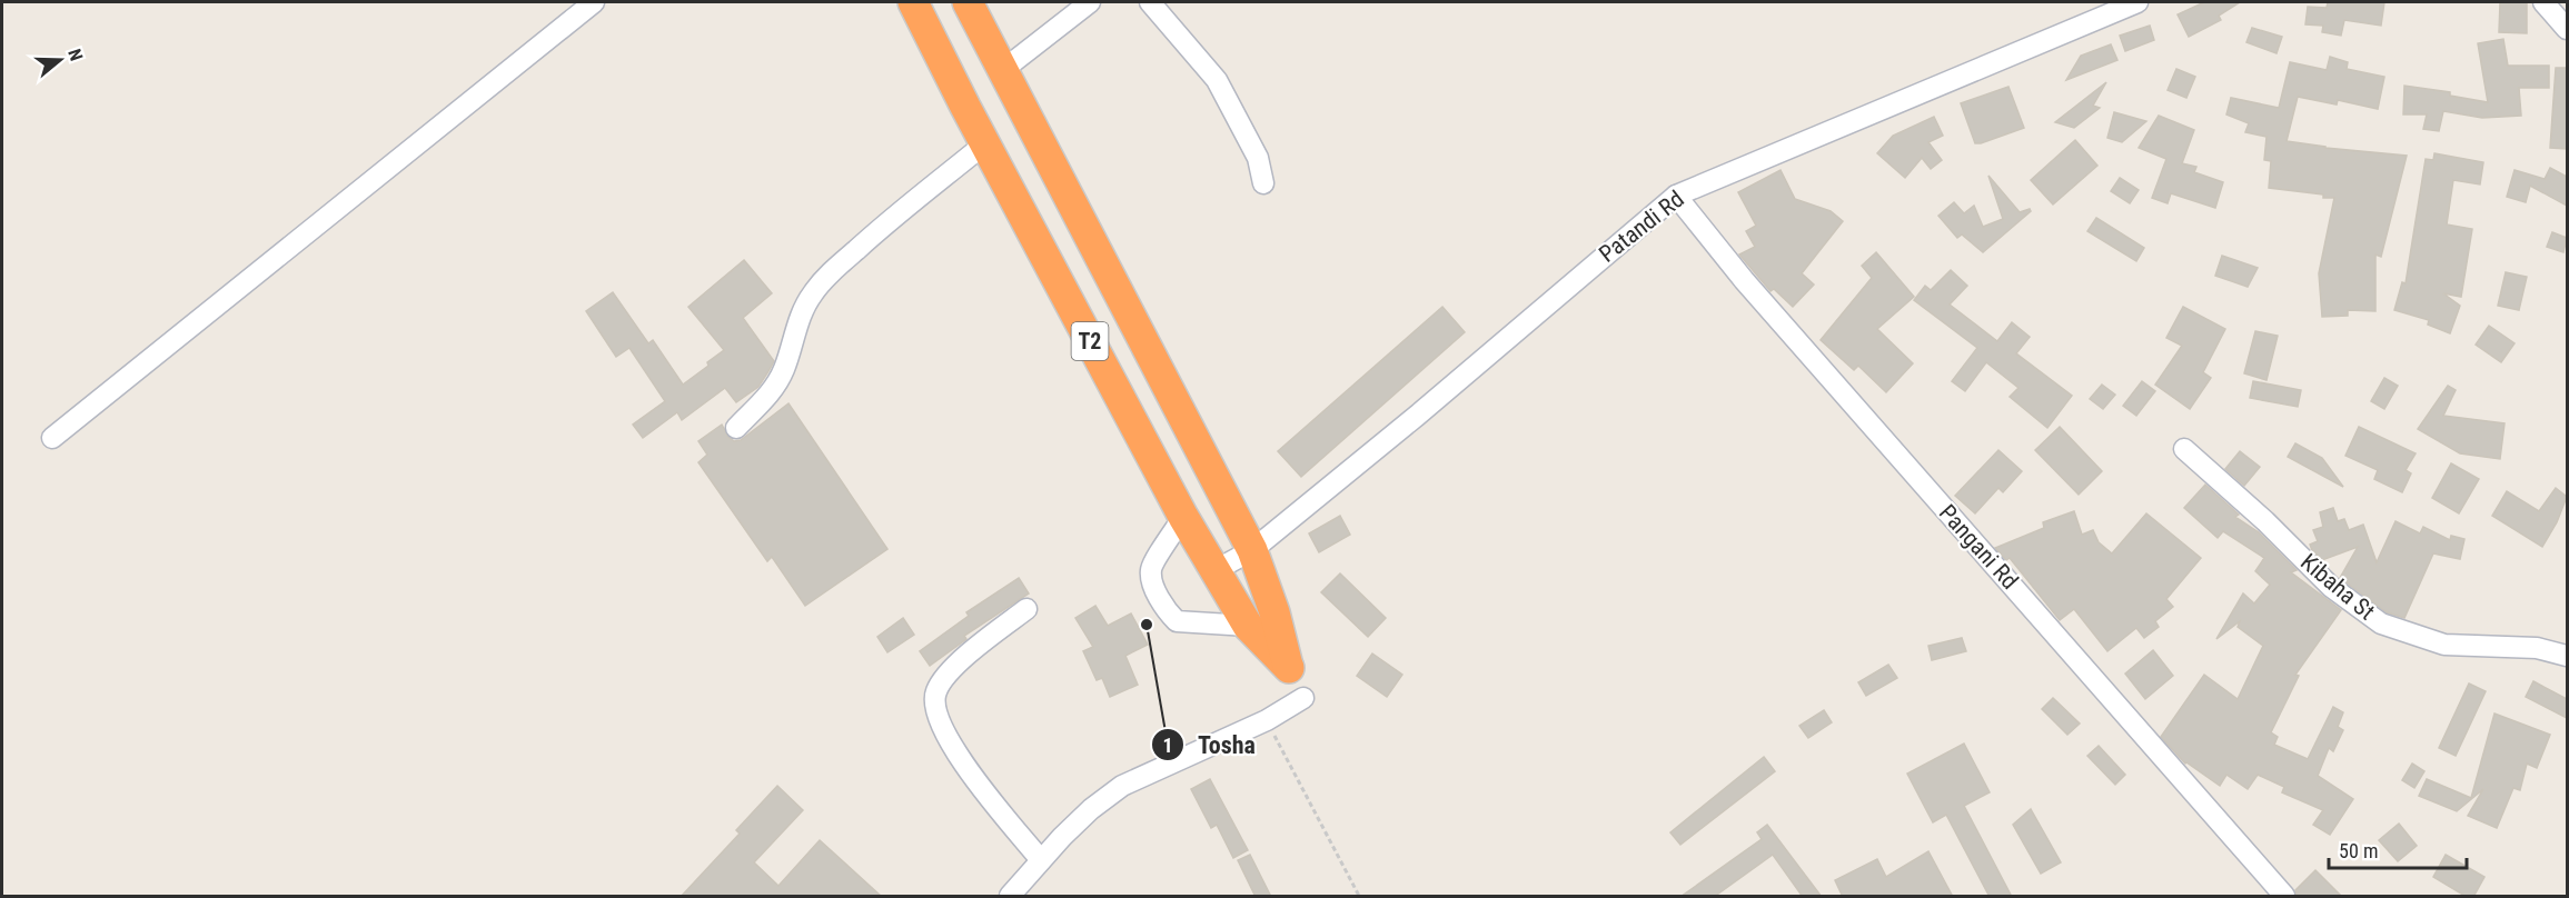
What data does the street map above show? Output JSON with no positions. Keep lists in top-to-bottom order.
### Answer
{
  "streets": {
    "highway": ["T2"],
    "street": ["Patandi Rd", "Pangani Rd", "Kibaha St"]
  },
  "crossings": [
    ["Patandi Rd", "T2"],
    ["Patandi Rd", "Pangani Rd"]
  ],
  "places": ["Tosha"],
  "scale_bar": "50 m",
  "north": "right"
}
